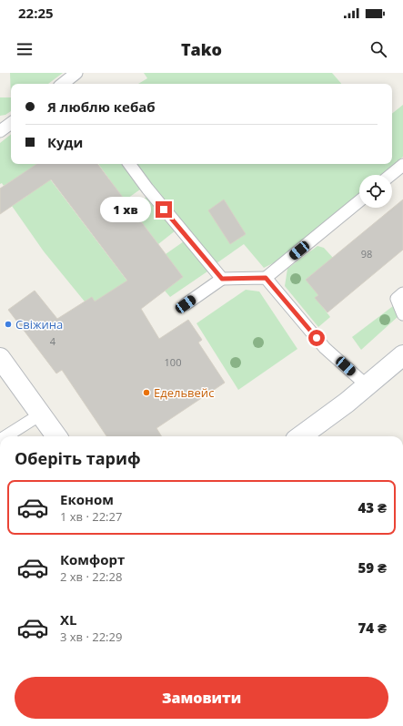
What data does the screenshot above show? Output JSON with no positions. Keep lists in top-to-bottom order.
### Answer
{
  "places": ["Свіжина", "Едельвейс"],
  "house_numbers": ["98", "4", "100"],
  "page": {
    "status": "22:25",
    "header": "Tako",
    "banner": ["Я люблю кебаб", "Куди"],
    "bubble": "1 хв",
    "heading": "Оберіть тариф",
    "list": [
      {
        "name": "Економ",
        "note": "1 хв · 22:27",
        "value": "43 ₴"
      },
      {
        "name": "Комфорт",
        "note": "2 хв · 22:28",
        "value": "59 ₴"
      },
      {
        "name": "XL",
        "note": "3 хв · 22:29",
        "value": "74 ₴"
      }
    ],
    "buttons": "Замовити"
  }
}
